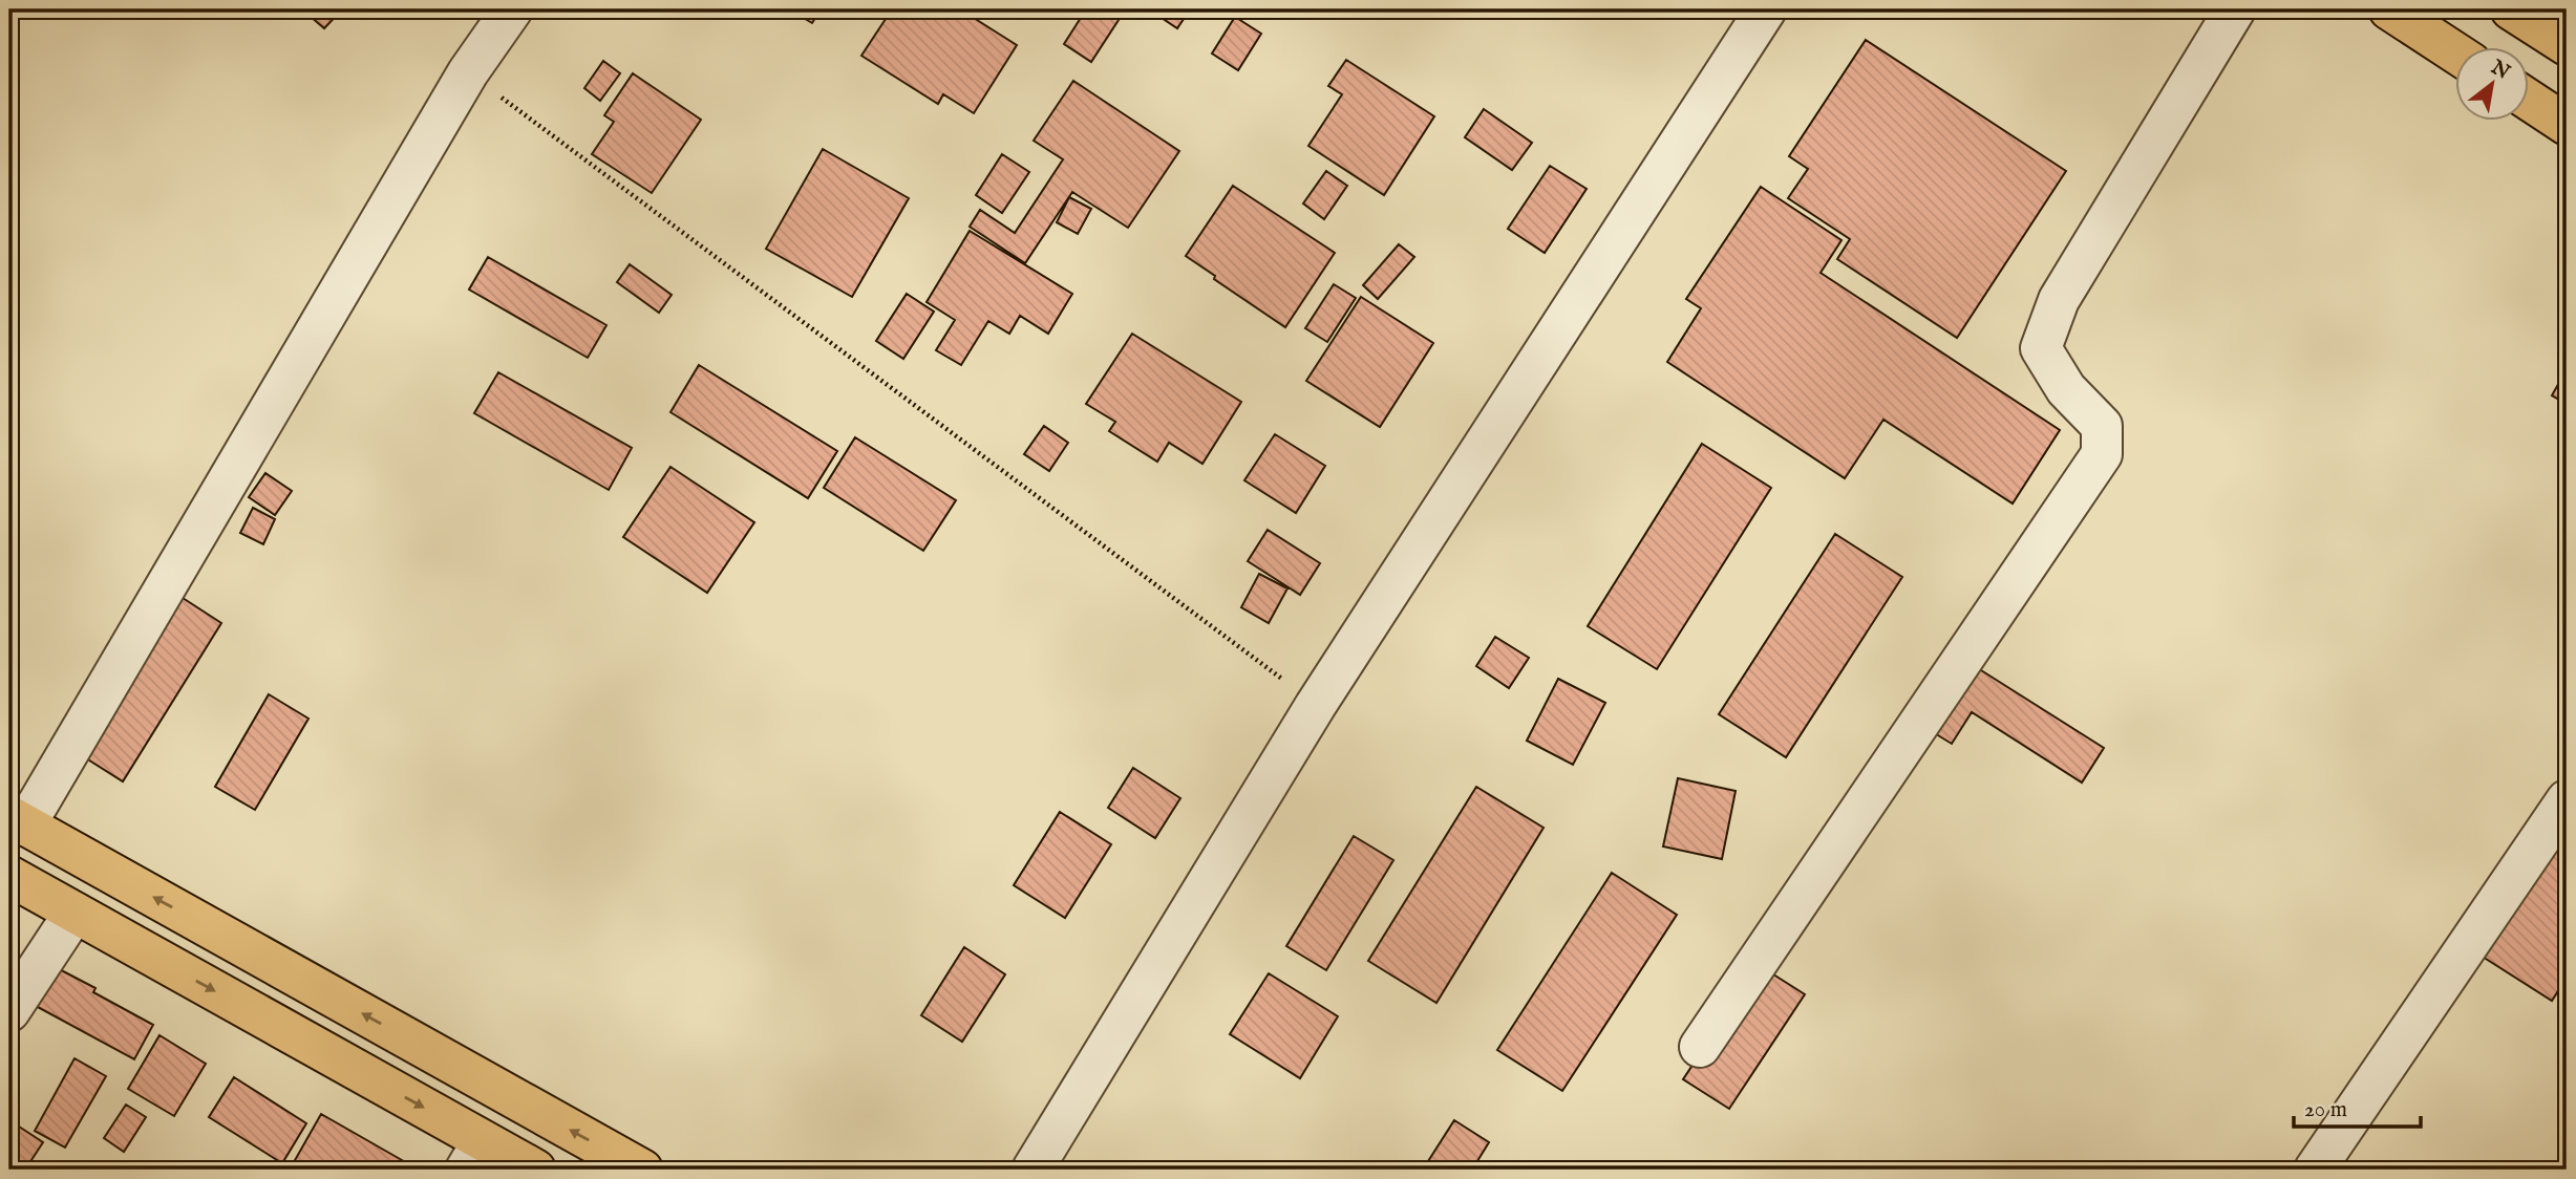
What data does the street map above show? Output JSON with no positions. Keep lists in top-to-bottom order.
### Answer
{
  "scale_bar": "20 m",
  "north": "top right"
}
